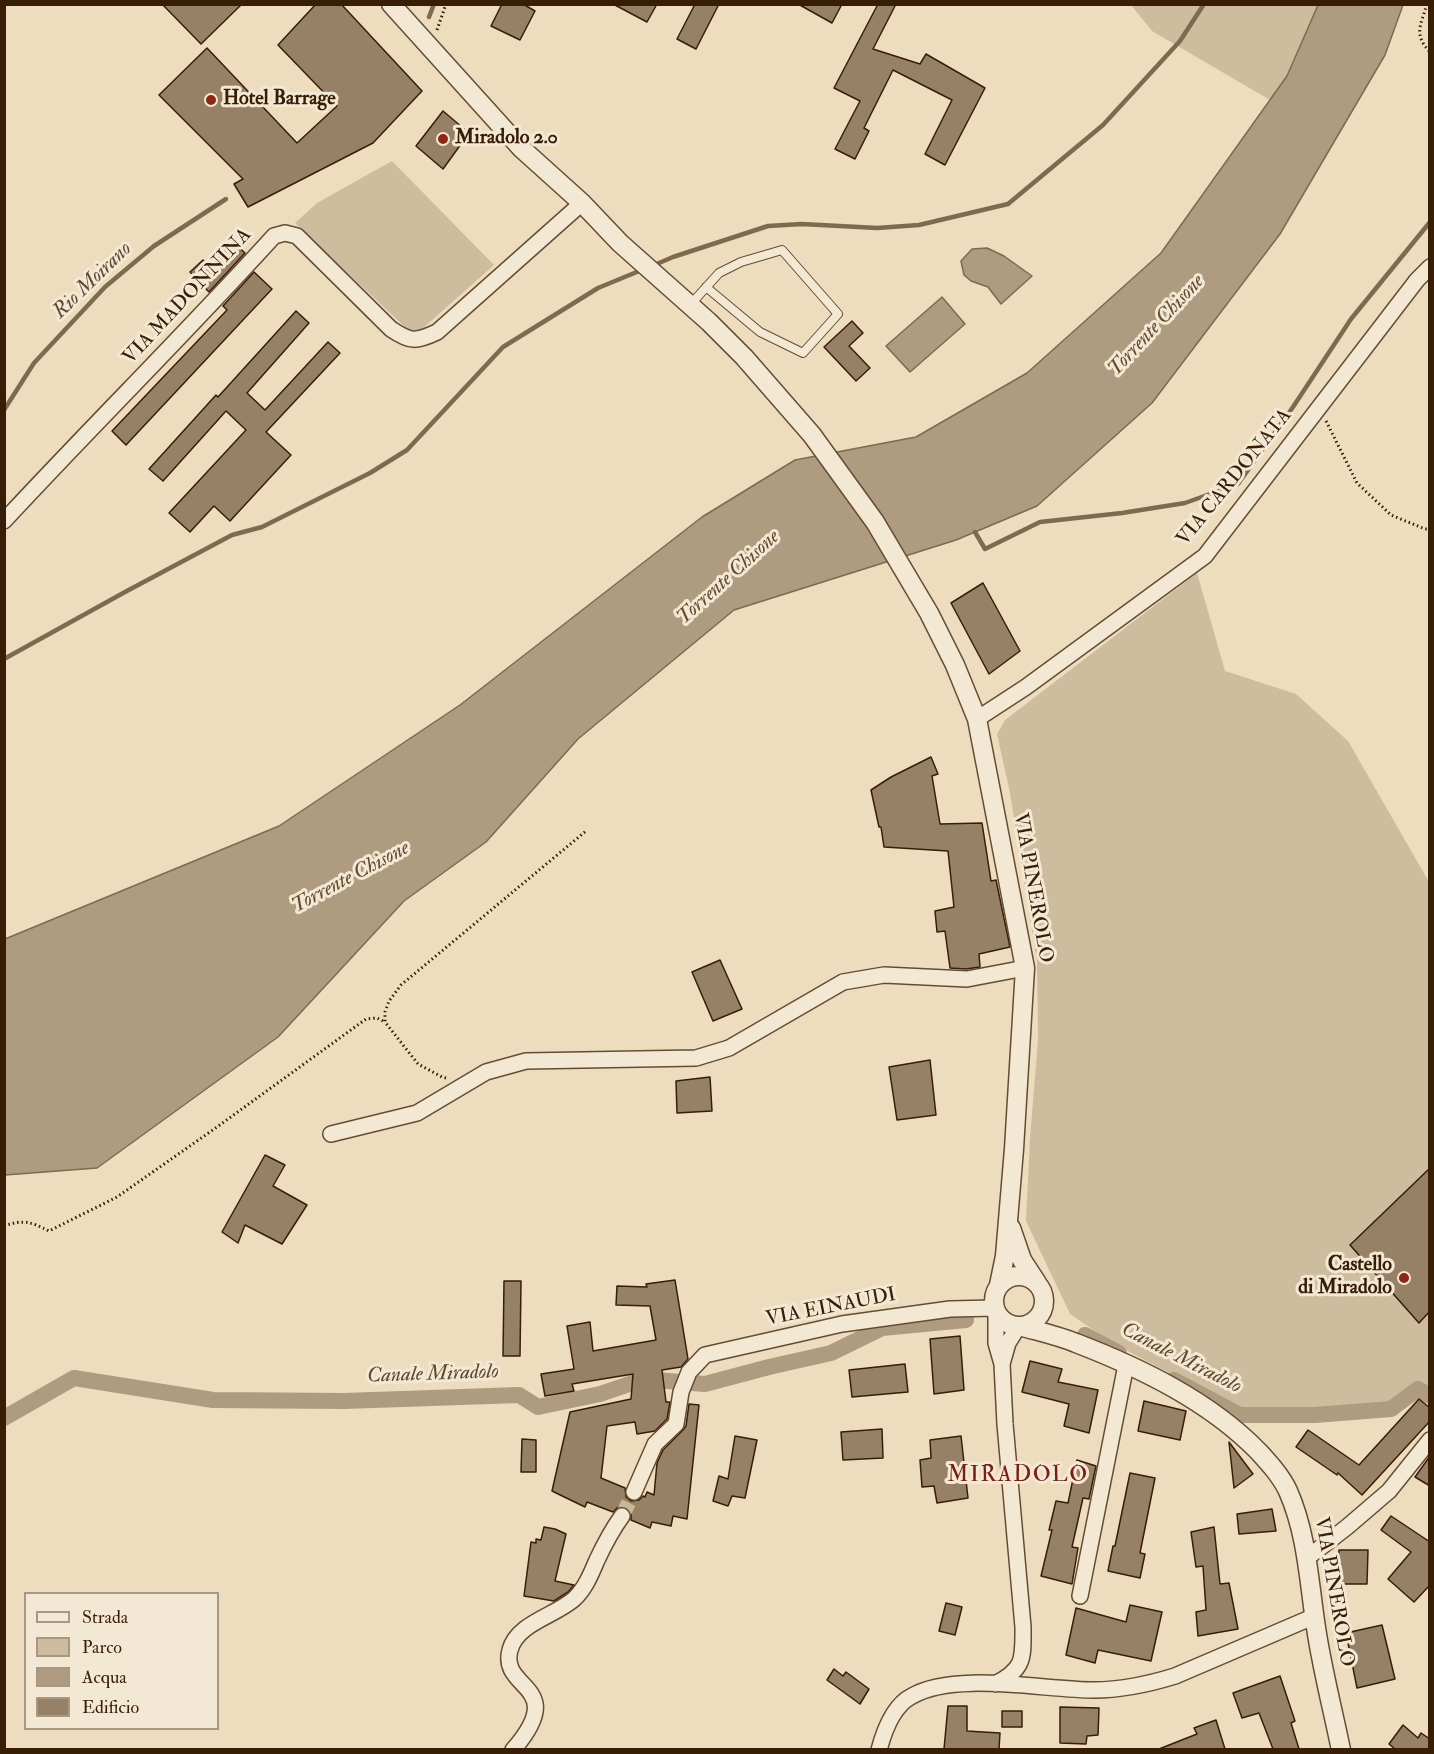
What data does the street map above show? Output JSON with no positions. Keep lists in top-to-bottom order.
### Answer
{
  "streets": {
    "street": [
      "VIA MADONNINA",
      "VIA CARDONATA",
      "VIA PINEROLO",
      "VIA EINAUDI"
    ]
  },
  "crossings": [
    ["VIA MADONNINA", "VIA PINEROLO"],
    ["VIA CARDONATA", "VIA PINEROLO"],
    ["VIA PINEROLO", "VIA EINAUDI"]
  ],
  "districts": ["MIRADOLO"],
  "water": ["Rio Moirano", "Torrente Chisone", "Canale Miradolo"],
  "places": ["Hotel Barrage", "Miradolo 2.0", "Castello di Miradolo"],
  "legend": [
    "Strada",
    "Parco",
    "Acqua",
    "Edificio"
  ]
}
